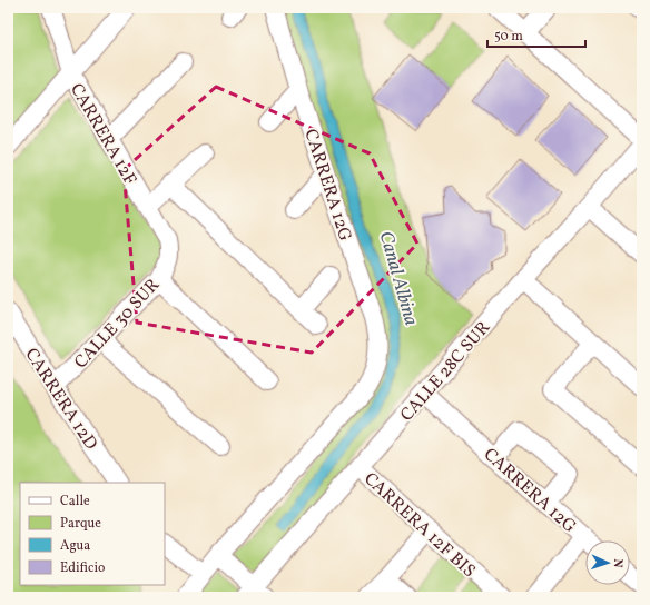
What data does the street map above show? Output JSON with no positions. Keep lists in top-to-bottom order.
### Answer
{
  "streets": {
    "street": [
      "CARRERA 12F",
      "CARRERA 12G",
      "CALLE 30 SUR",
      "CALLE 28C SUR",
      "CARRERA 12D",
      "CARRERA 12F BIS"
    ]
  },
  "crossings": [
    ["CARRERA 12F", "CALLE 30 SUR"],
    ["CARRERA 12G", "CALLE 28C SUR"],
    ["CALLE 30 SUR", "CARRERA 12D"],
    ["CALLE 28C SUR", "CARRERA 12F BIS"]
  ],
  "water": ["Canal Albina"],
  "legend": [
    "Calle",
    "Parque",
    "Agua",
    "Edificio"
  ],
  "scale_bar": "50 m",
  "north": "right"
}
